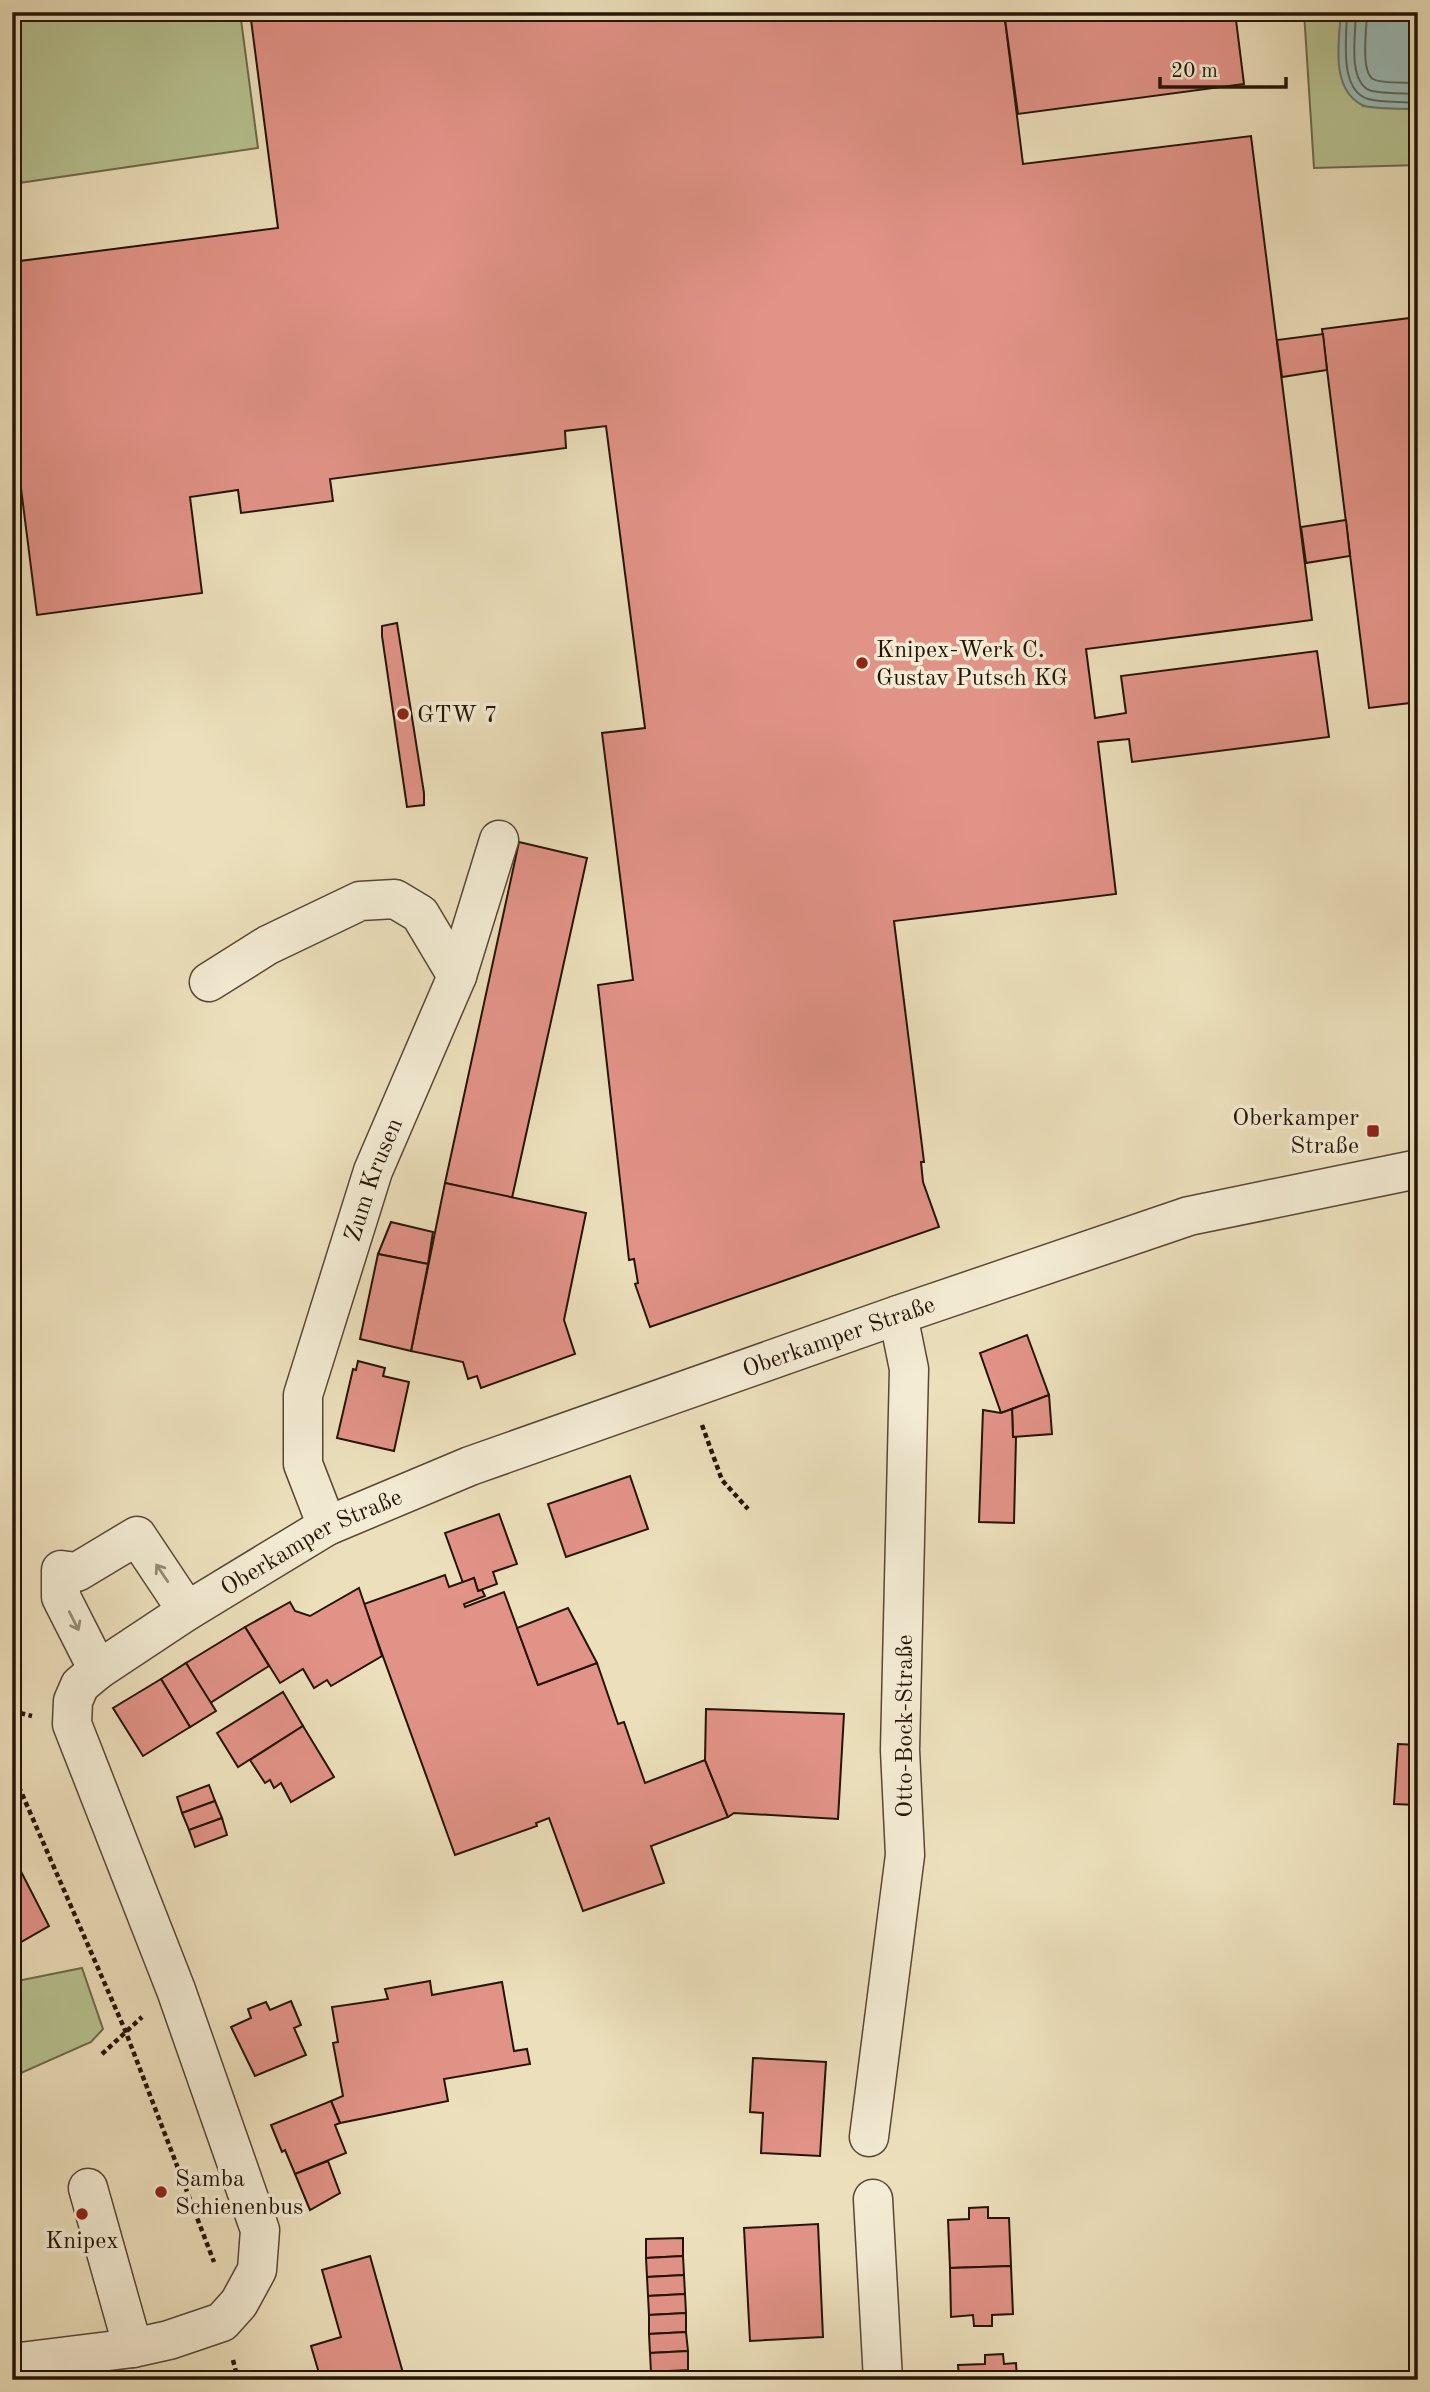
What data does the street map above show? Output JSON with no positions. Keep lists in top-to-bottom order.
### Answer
{
  "streets": {
    "street": ["Zum Krusen", "Oberkamper Straße", "Otto-Bock-Straße"]
  },
  "crossings": [
    ["Zum Krusen", "Oberkamper Straße"],
    ["Oberkamper Straße", "Otto-Bock-Straße"]
  ],
  "places": {
    "other": [
      "Knipex-Werk C. Gustav Putsch KG",
      "GTW 7",
      "Samba Schienenbus",
      "Knipex"
    ],
    "transit": ["Oberkamper Straße"]
  },
  "scale_bar": "20 m"
}
